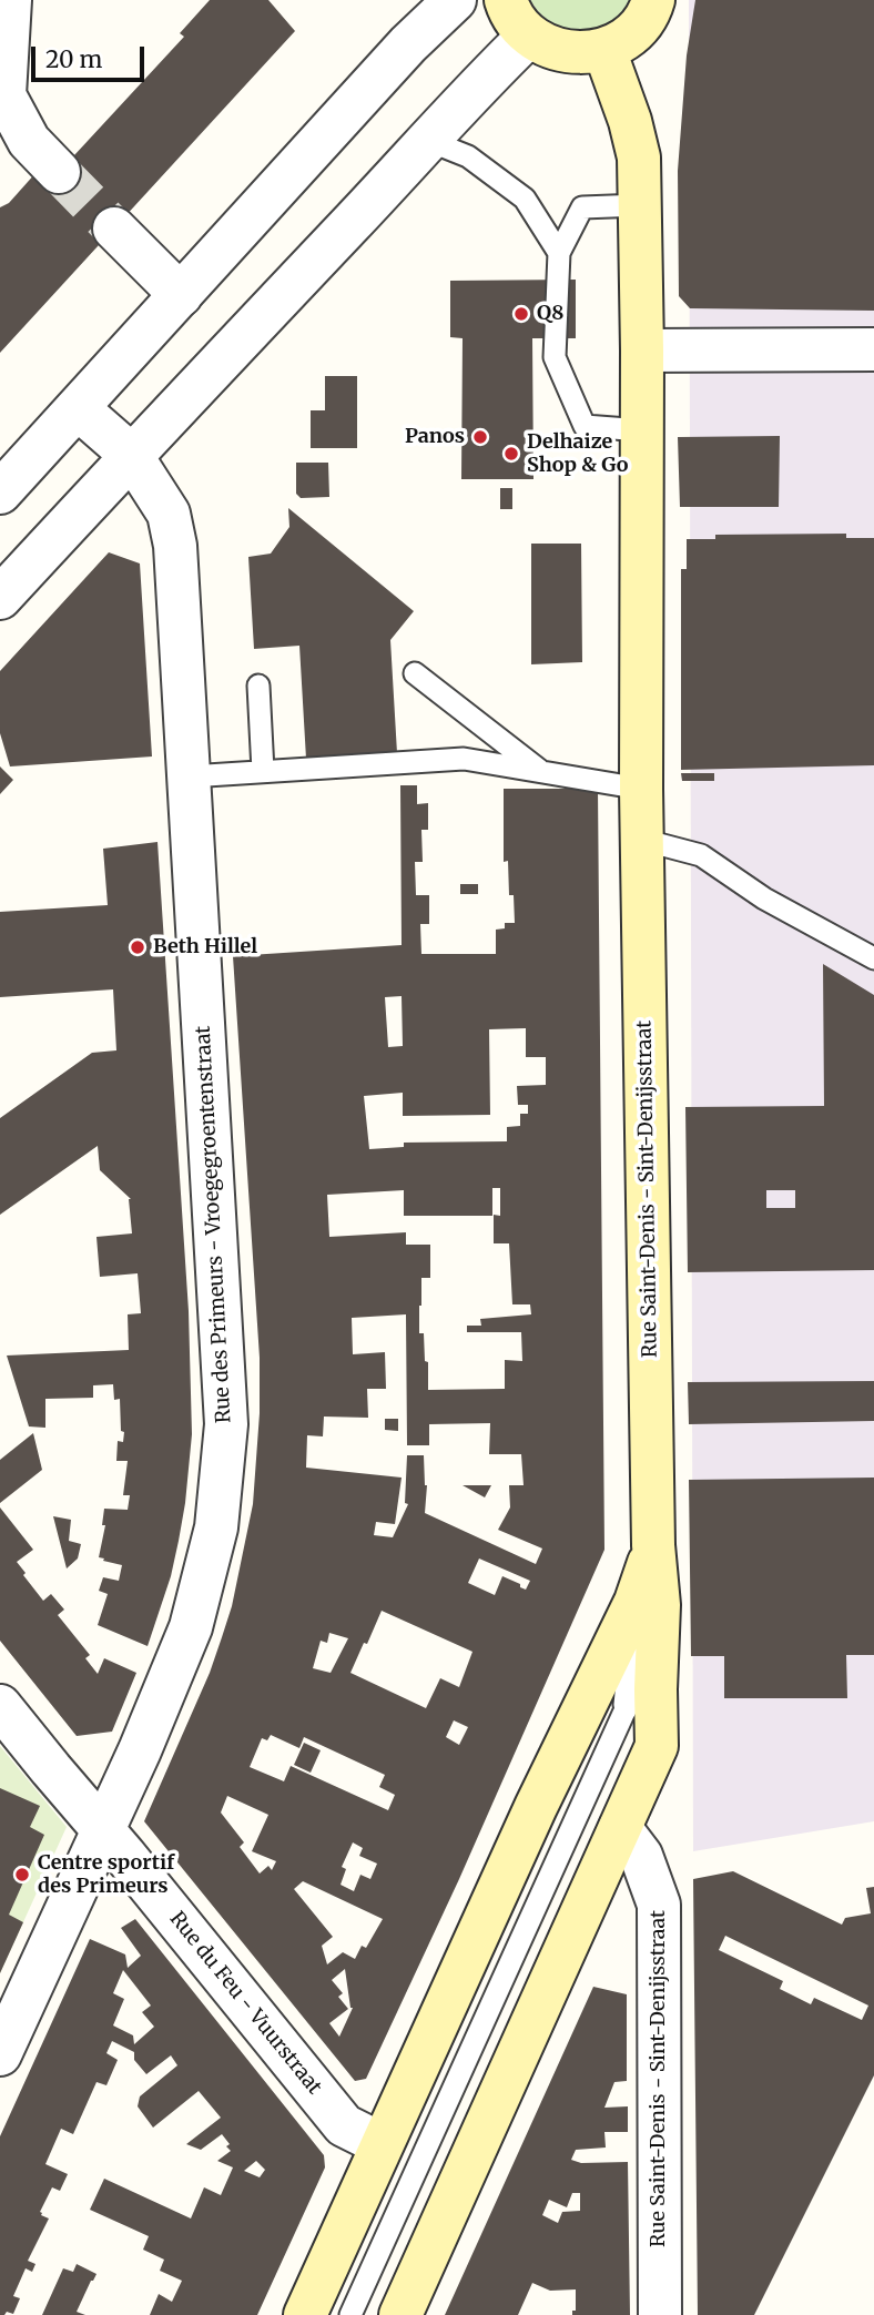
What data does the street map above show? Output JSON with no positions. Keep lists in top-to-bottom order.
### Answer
{
  "streets": {
    "main road": ["Rue Saint-Denis - Sint-Denijsstraat"],
    "street": ["Rue des Primeurs - Vroegegroentenstraat", "Rue du Feu - Vuurstraat"]
  },
  "crossings": [
    ["Rue des Primeurs - Vroegegroentenstraat", "Rue du Feu - Vuurstraat"]
  ],
  "places": [
    "Q8",
    "Panos",
    "Delhaize Shop & Go",
    "Beth Hillel",
    "Centre sportif des Primeurs"
  ],
  "scale_bar": "20 m"
}
